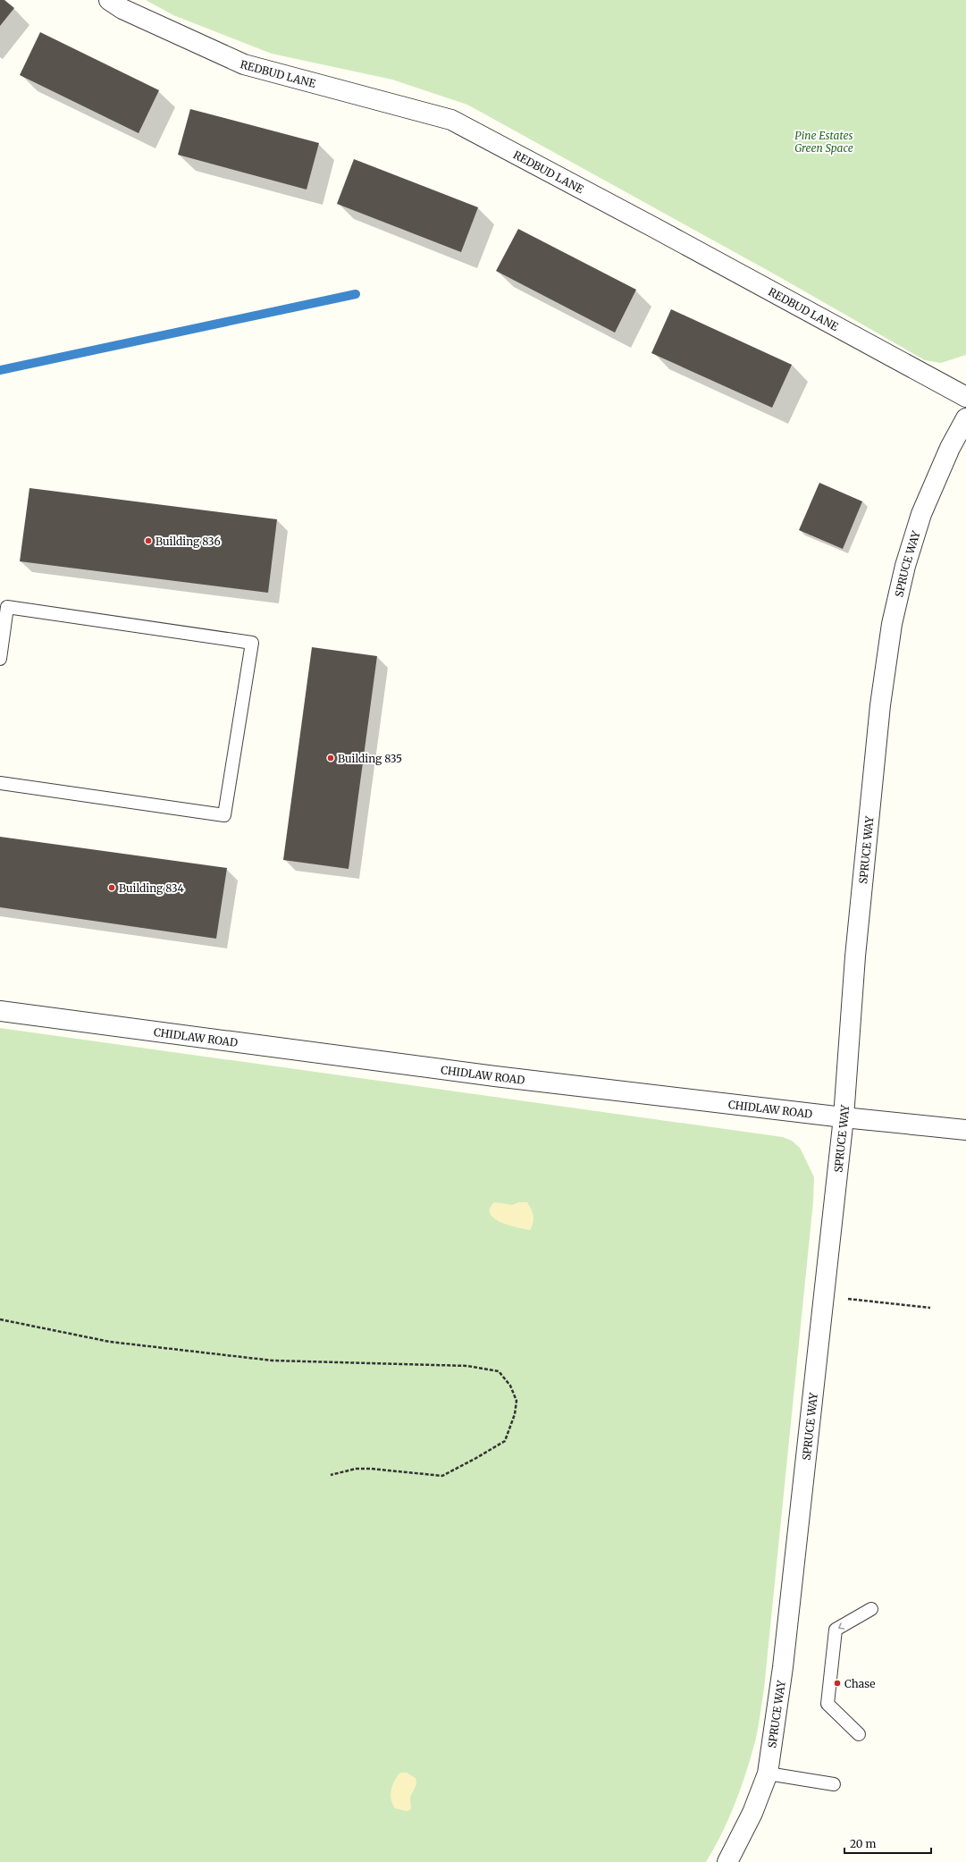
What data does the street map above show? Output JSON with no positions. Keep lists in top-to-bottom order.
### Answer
{
  "streets": {
    "street": ["REDBUD LANE", "SPRUCE WAY", "CHIDLAW ROAD"]
  },
  "crossings": [
    ["SPRUCE WAY", "CHIDLAW ROAD"]
  ],
  "parks": ["Pine Estates Green Space"],
  "places": [
    "Building 836",
    "Building 835",
    "Building 834",
    "Chase"
  ],
  "scale_bar": "20 m"
}
